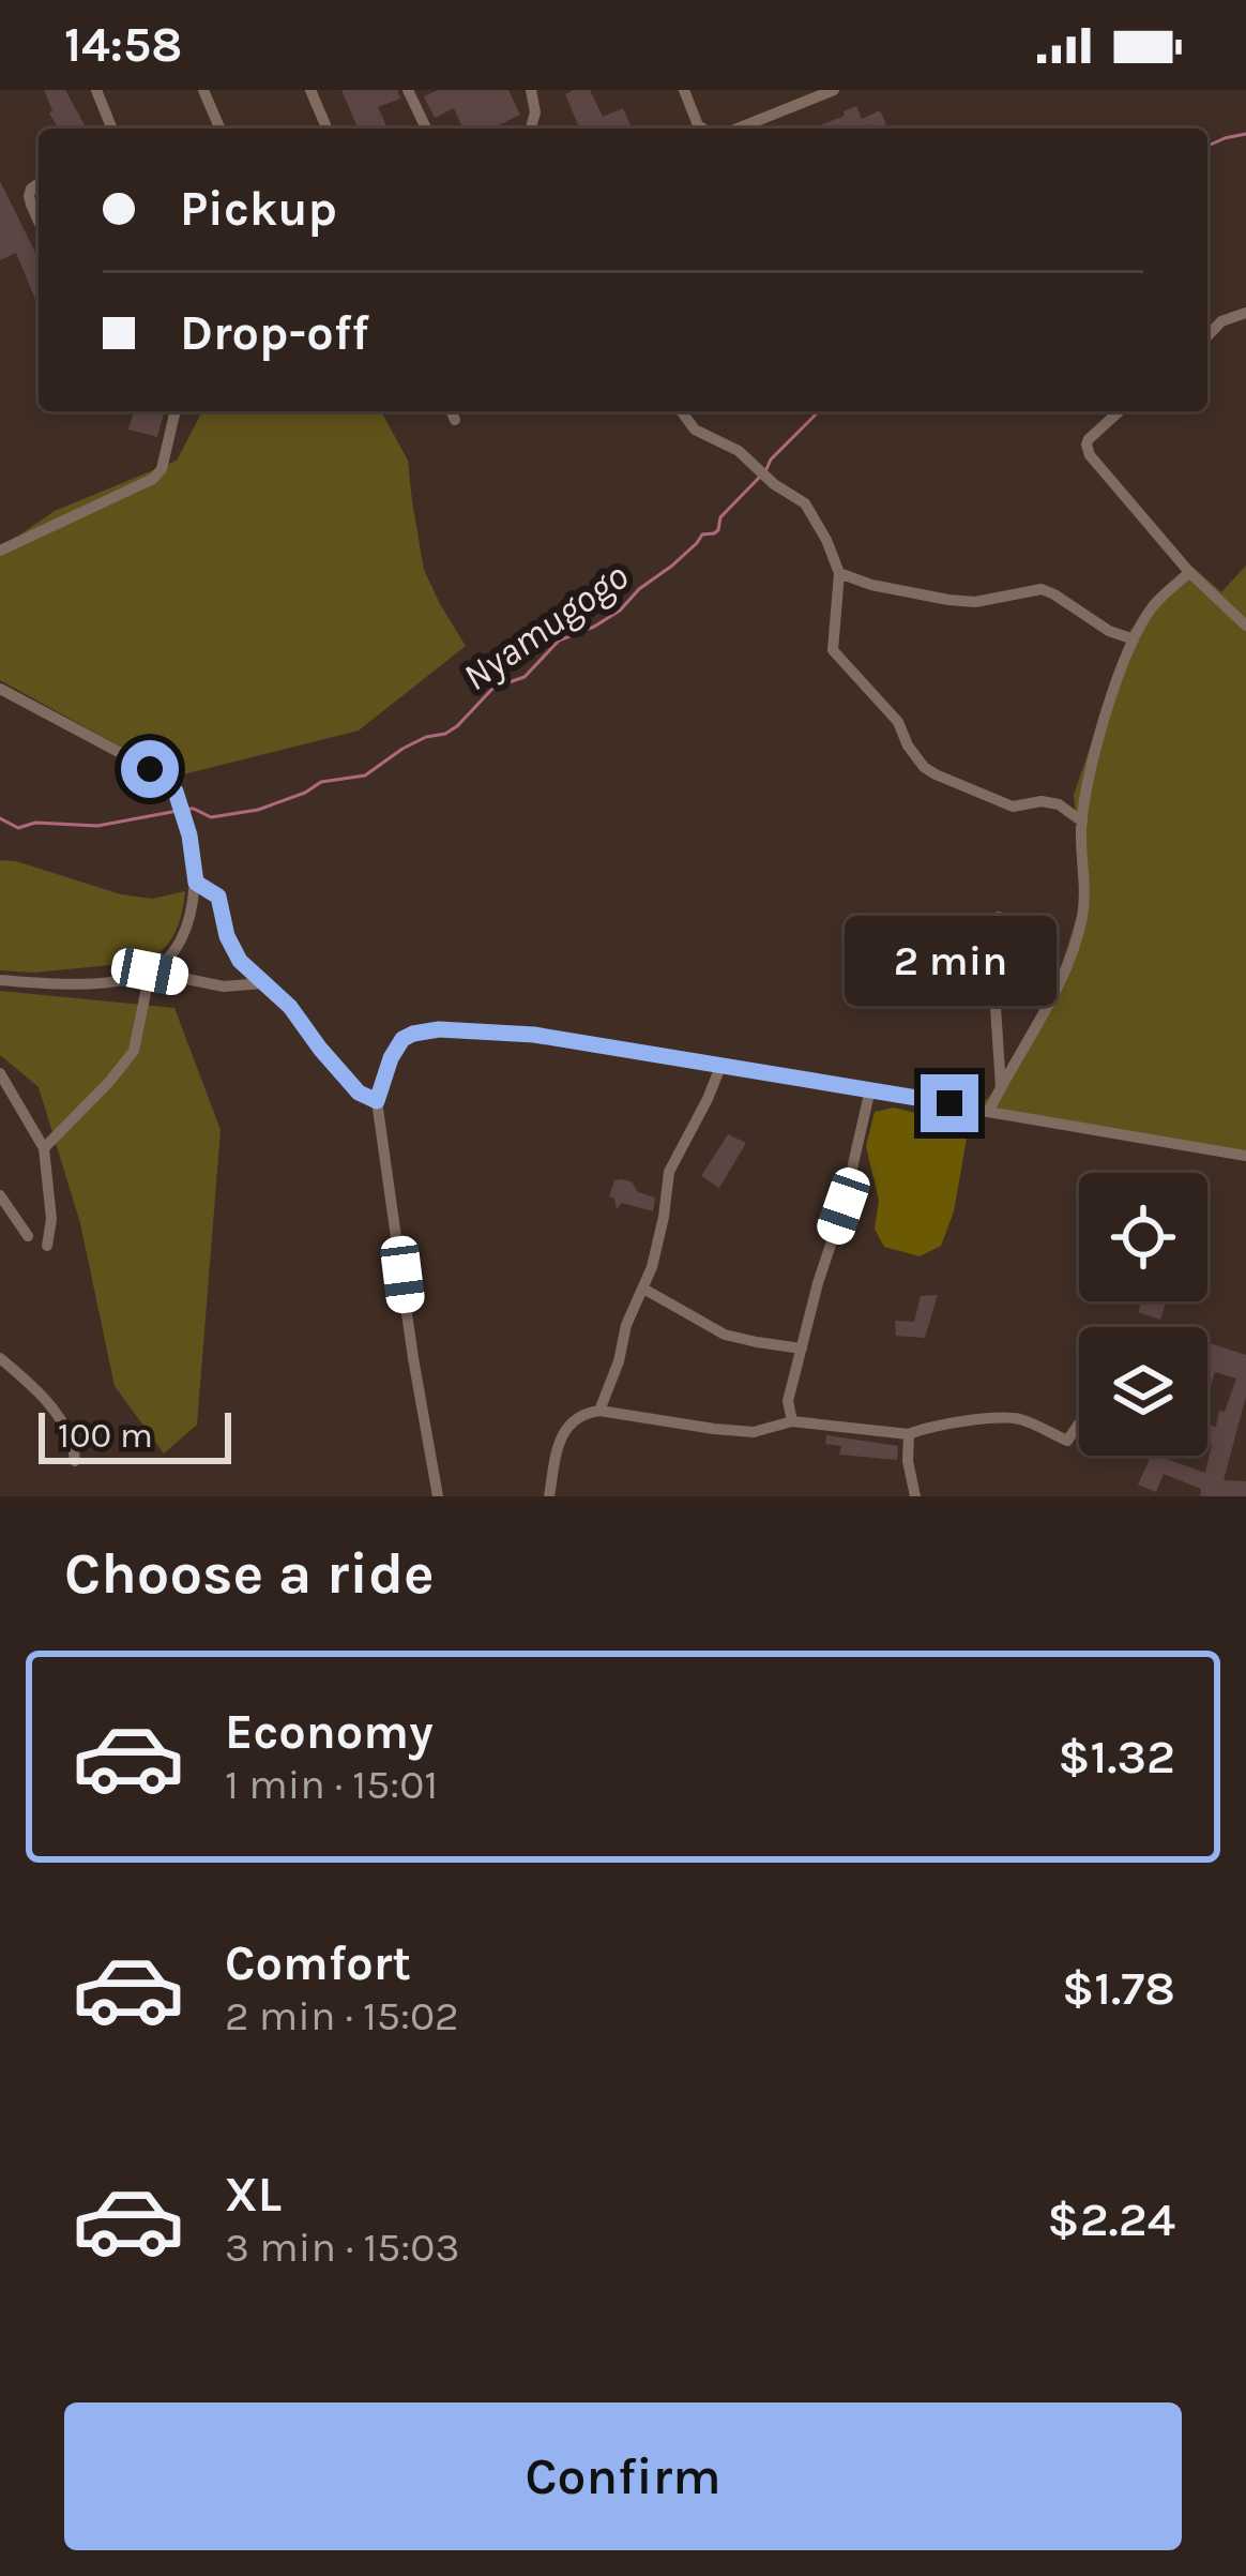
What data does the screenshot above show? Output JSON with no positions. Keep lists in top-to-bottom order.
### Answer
{
  "water": ["Nyamugogo"],
  "scale_bar": "100 m",
  "page": {
    "status": "14:58",
    "banner": ["Pickup", "Drop-off"],
    "bubble": "2 min",
    "scale": "100 m",
    "heading": "Choose a ride",
    "list": [
      {
        "name": "Economy",
        "note": "1 min · 15:01",
        "value": "$1.32"
      },
      {
        "name": "Comfort",
        "note": "2 min · 15:02",
        "value": "$1.78"
      },
      {
        "name": "XL",
        "note": "3 min · 15:03",
        "value": "$2.24"
      }
    ],
    "buttons": "Confirm"
  }
}
